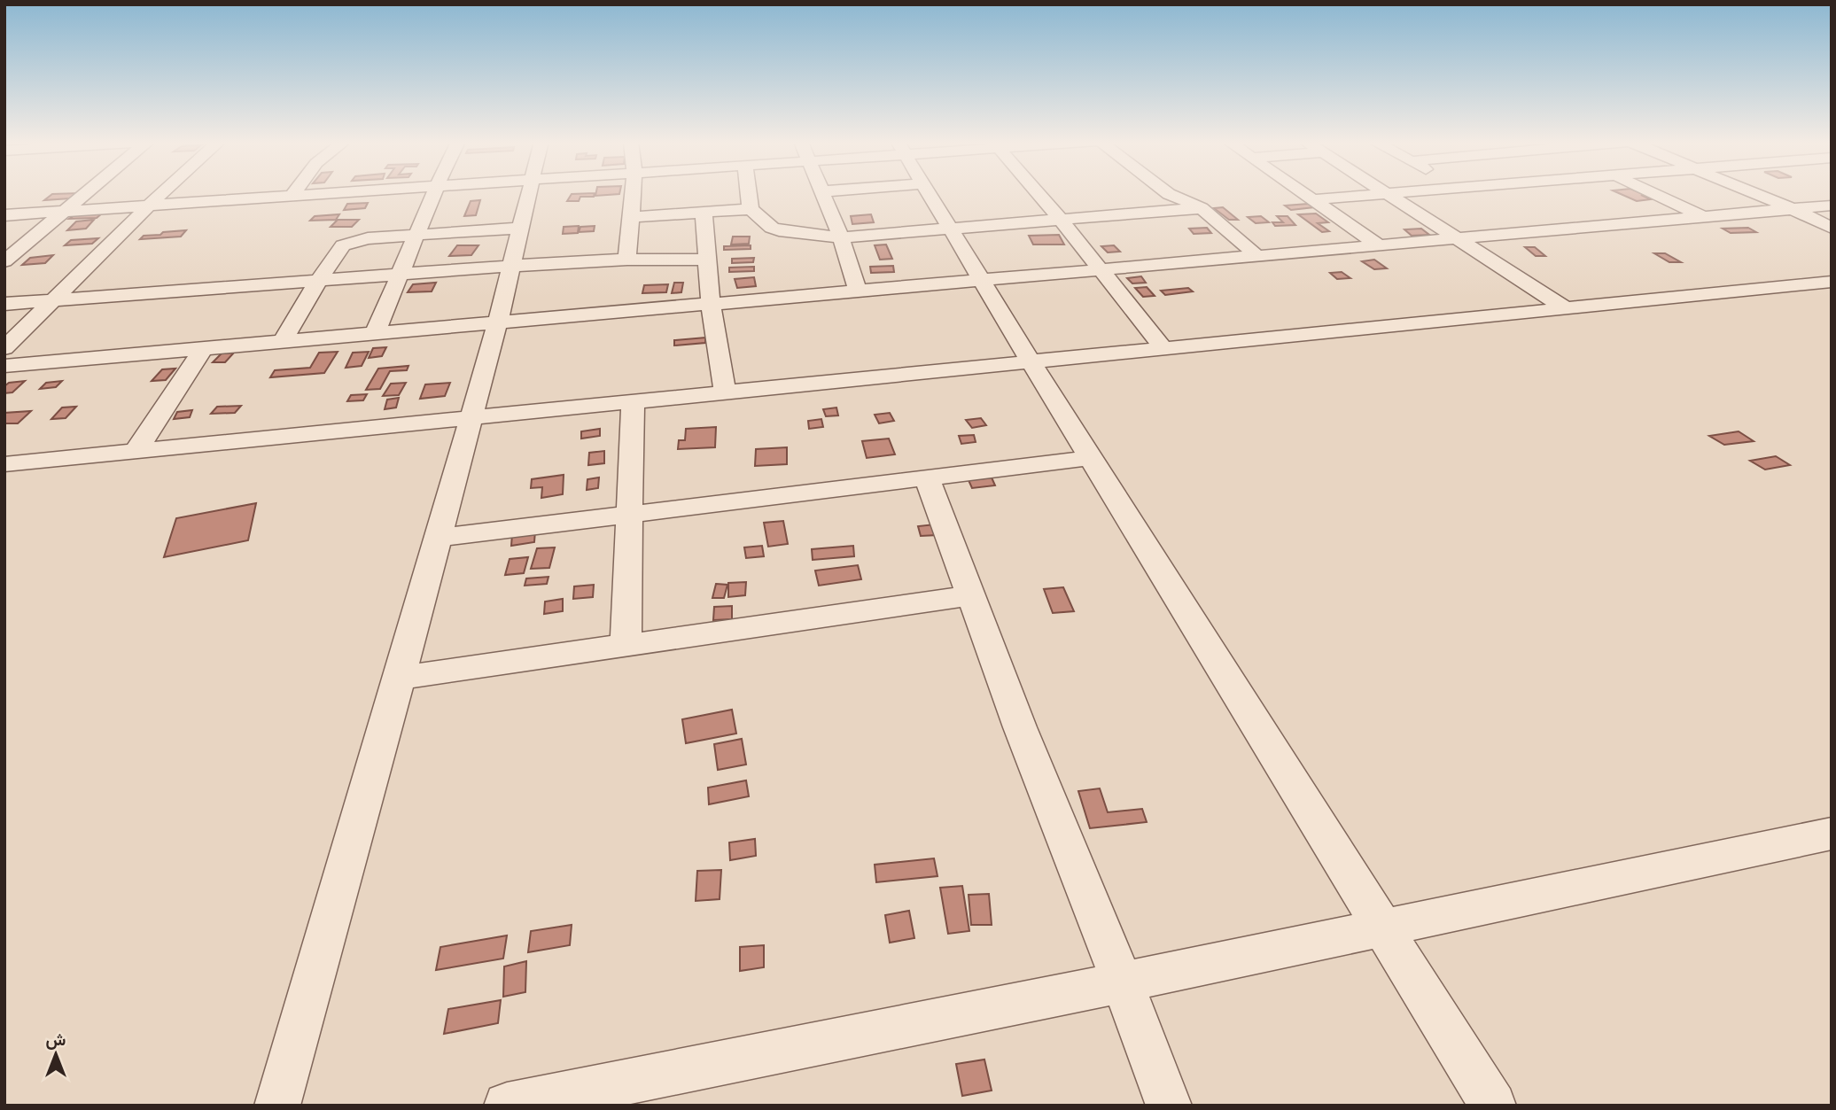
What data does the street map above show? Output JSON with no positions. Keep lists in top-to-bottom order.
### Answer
{
  "north": "top"
}
